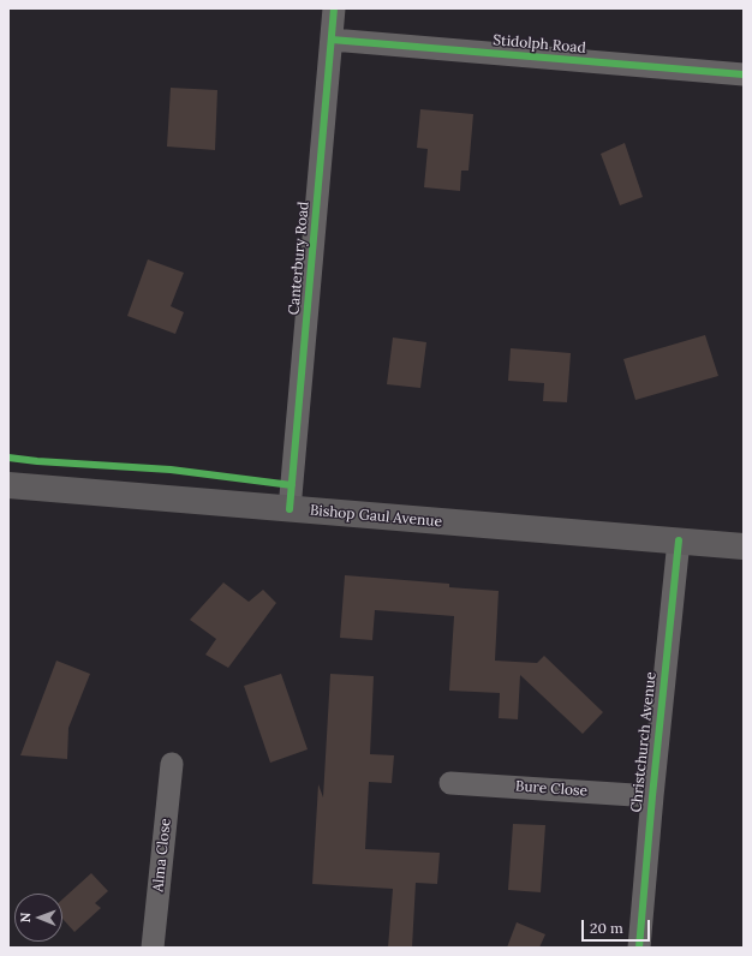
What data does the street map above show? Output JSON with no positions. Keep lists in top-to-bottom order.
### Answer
{
  "streets": {
    "main road": ["Bishop Gaul Avenue"],
    "street": [
      "Stidolph Road",
      "Canterbury Road",
      "Christchurch Avenue",
      "Bure Close",
      "Alma Close"
    ]
  },
  "crossings": [
    ["Stidolph Road", "Canterbury Road"],
    ["Canterbury Road", "Bishop Gaul Avenue"],
    ["Bishop Gaul Avenue", "Christchurch Avenue"],
    ["Christchurch Avenue", "Bure Close"]
  ],
  "scale_bar": "20 m",
  "north": "left"
}
